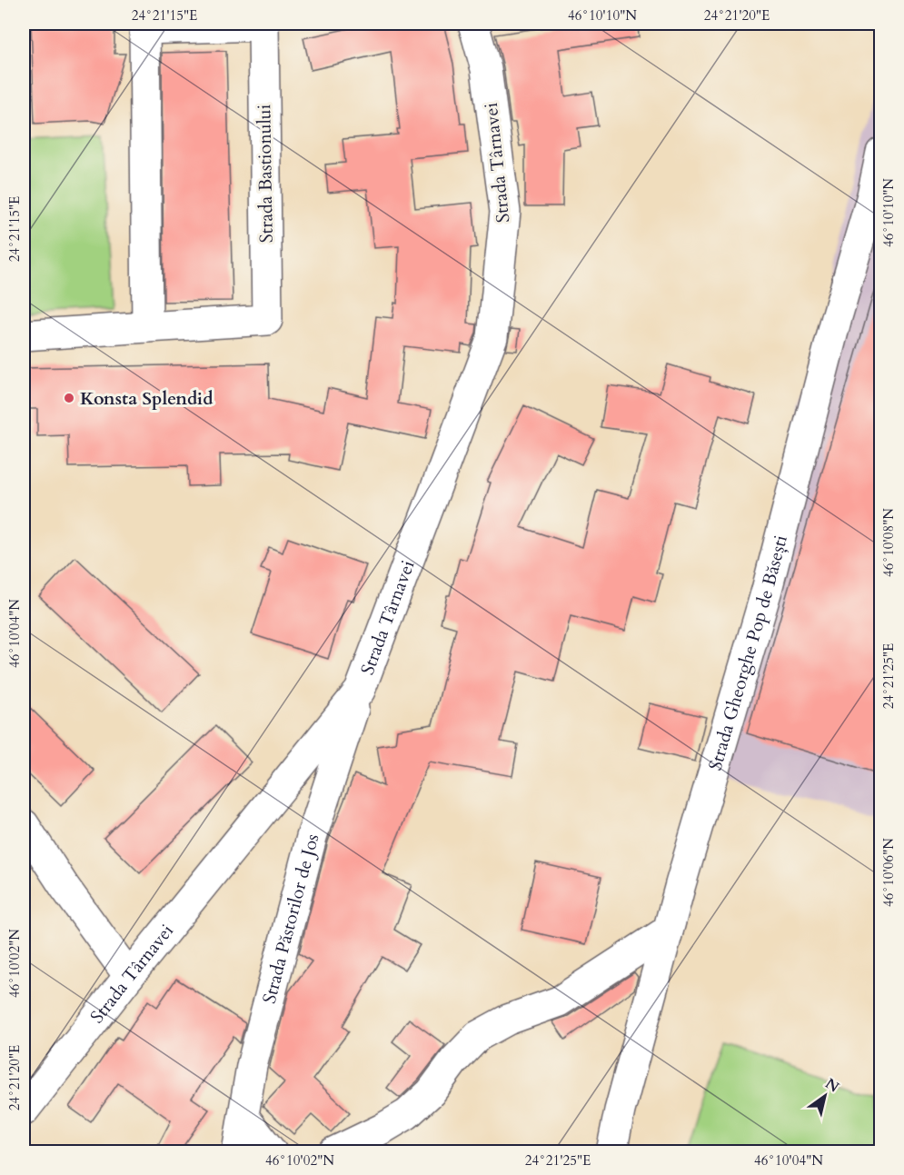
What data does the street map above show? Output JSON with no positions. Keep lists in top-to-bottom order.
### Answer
{
  "streets": {
    "street": [
      "Strada Târnavei",
      "Strada Bastionului",
      "Strada Gheorghe Pop de Băsești",
      "Strada Păstorilor de Jos"
    ]
  },
  "crossings": [
    ["Strada Târnavei", "Strada Păstorilor de Jos"]
  ],
  "places": ["Konsta Splendid"],
  "north": "top right",
  "coordinates": [
    "24°21'15\"E",
    "46°10'10\"N",
    "24°21'20\"E",
    "46°10'08\"N",
    "46°10'04\"N",
    "24°21'25\"E",
    "46°10'06\"N",
    "46°10'02\"N"
  ]
}
